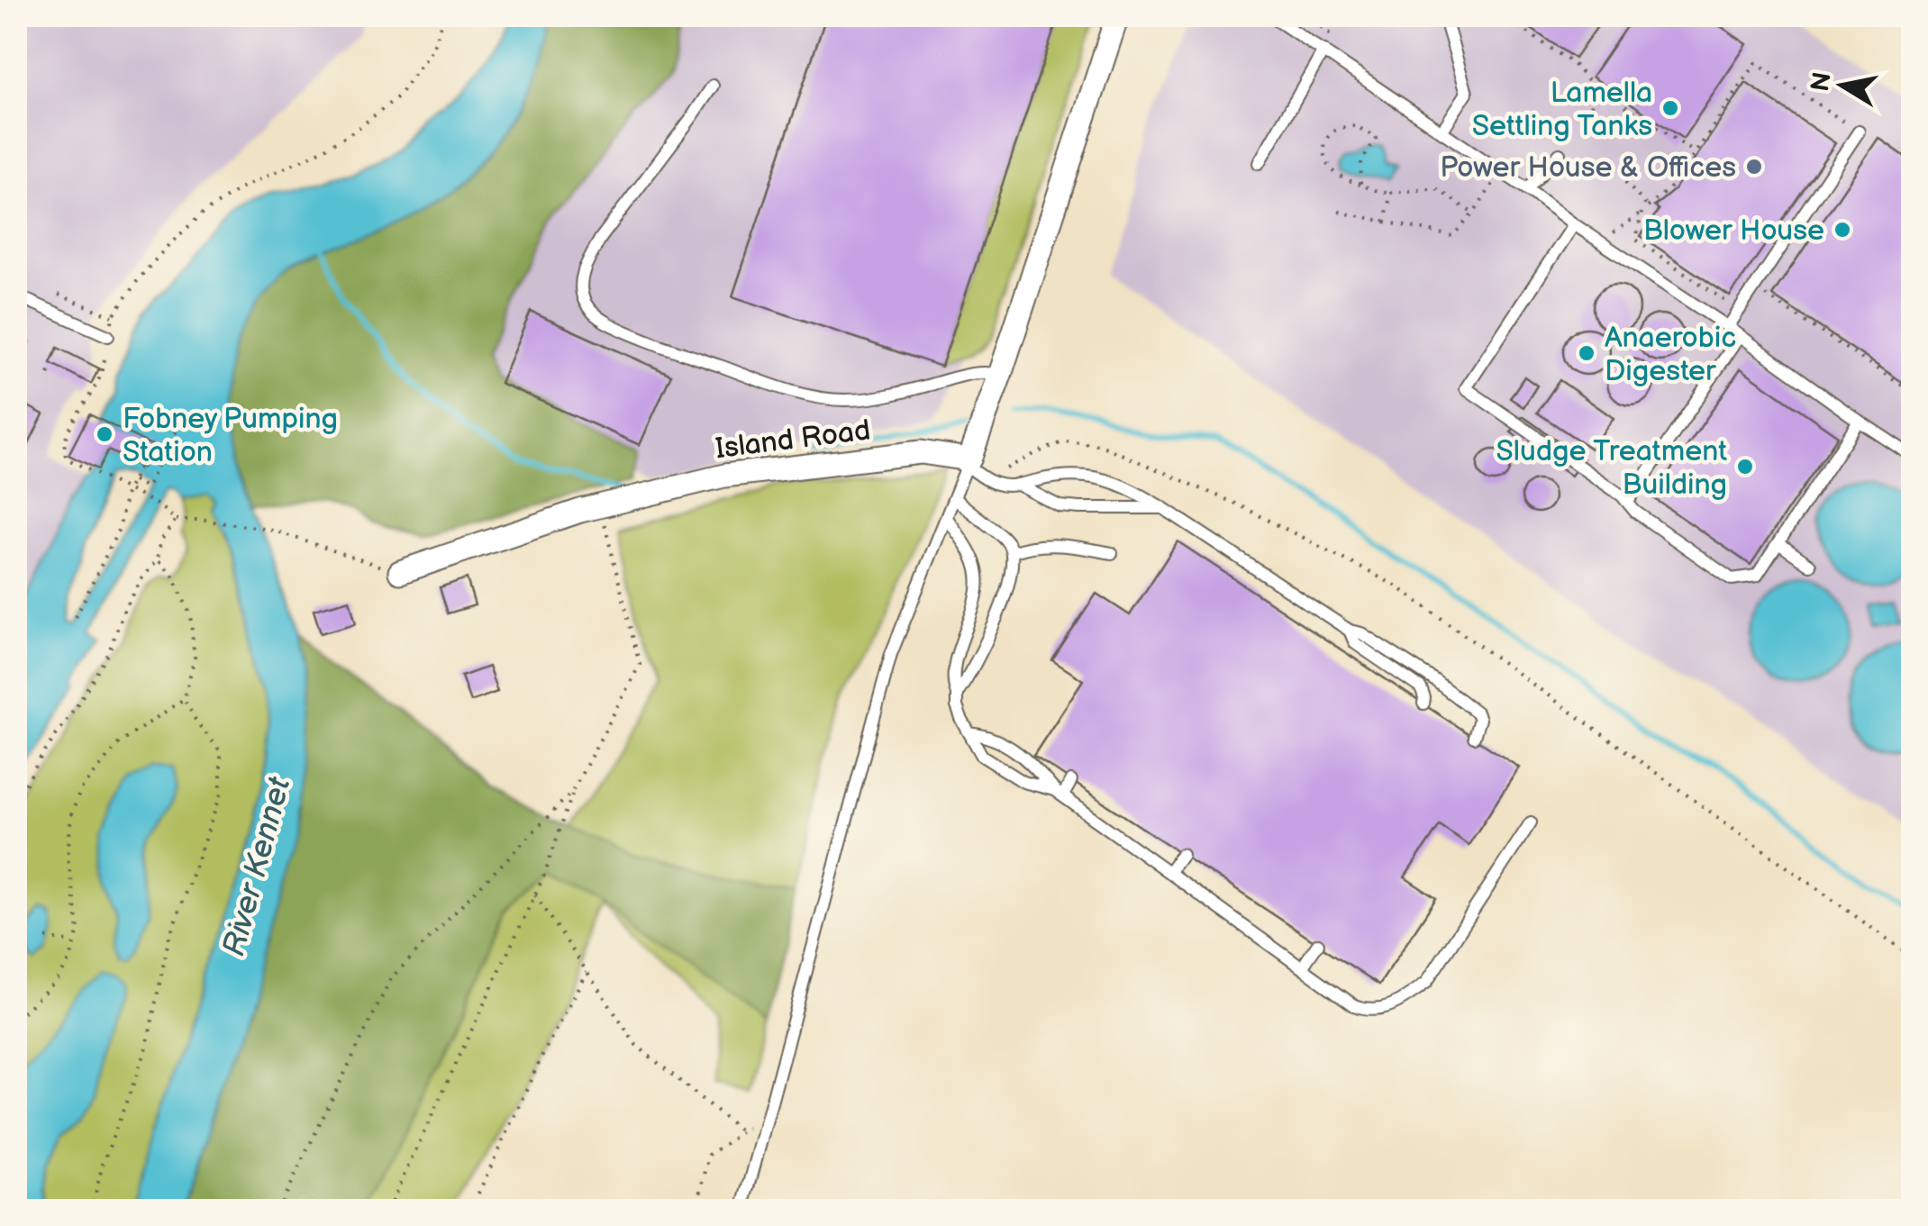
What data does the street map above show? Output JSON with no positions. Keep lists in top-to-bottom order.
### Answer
{
  "streets": {
    "street": ["Island Road"]
  },
  "water": ["River Kennet"],
  "places": [
    "Lamella Settling Tanks",
    "Power House & Offices",
    "Blower House",
    "Anaerobic Digester",
    "Fobney Pumping Station",
    "Sludge Treatment Building"
  ],
  "north": "left"
}
